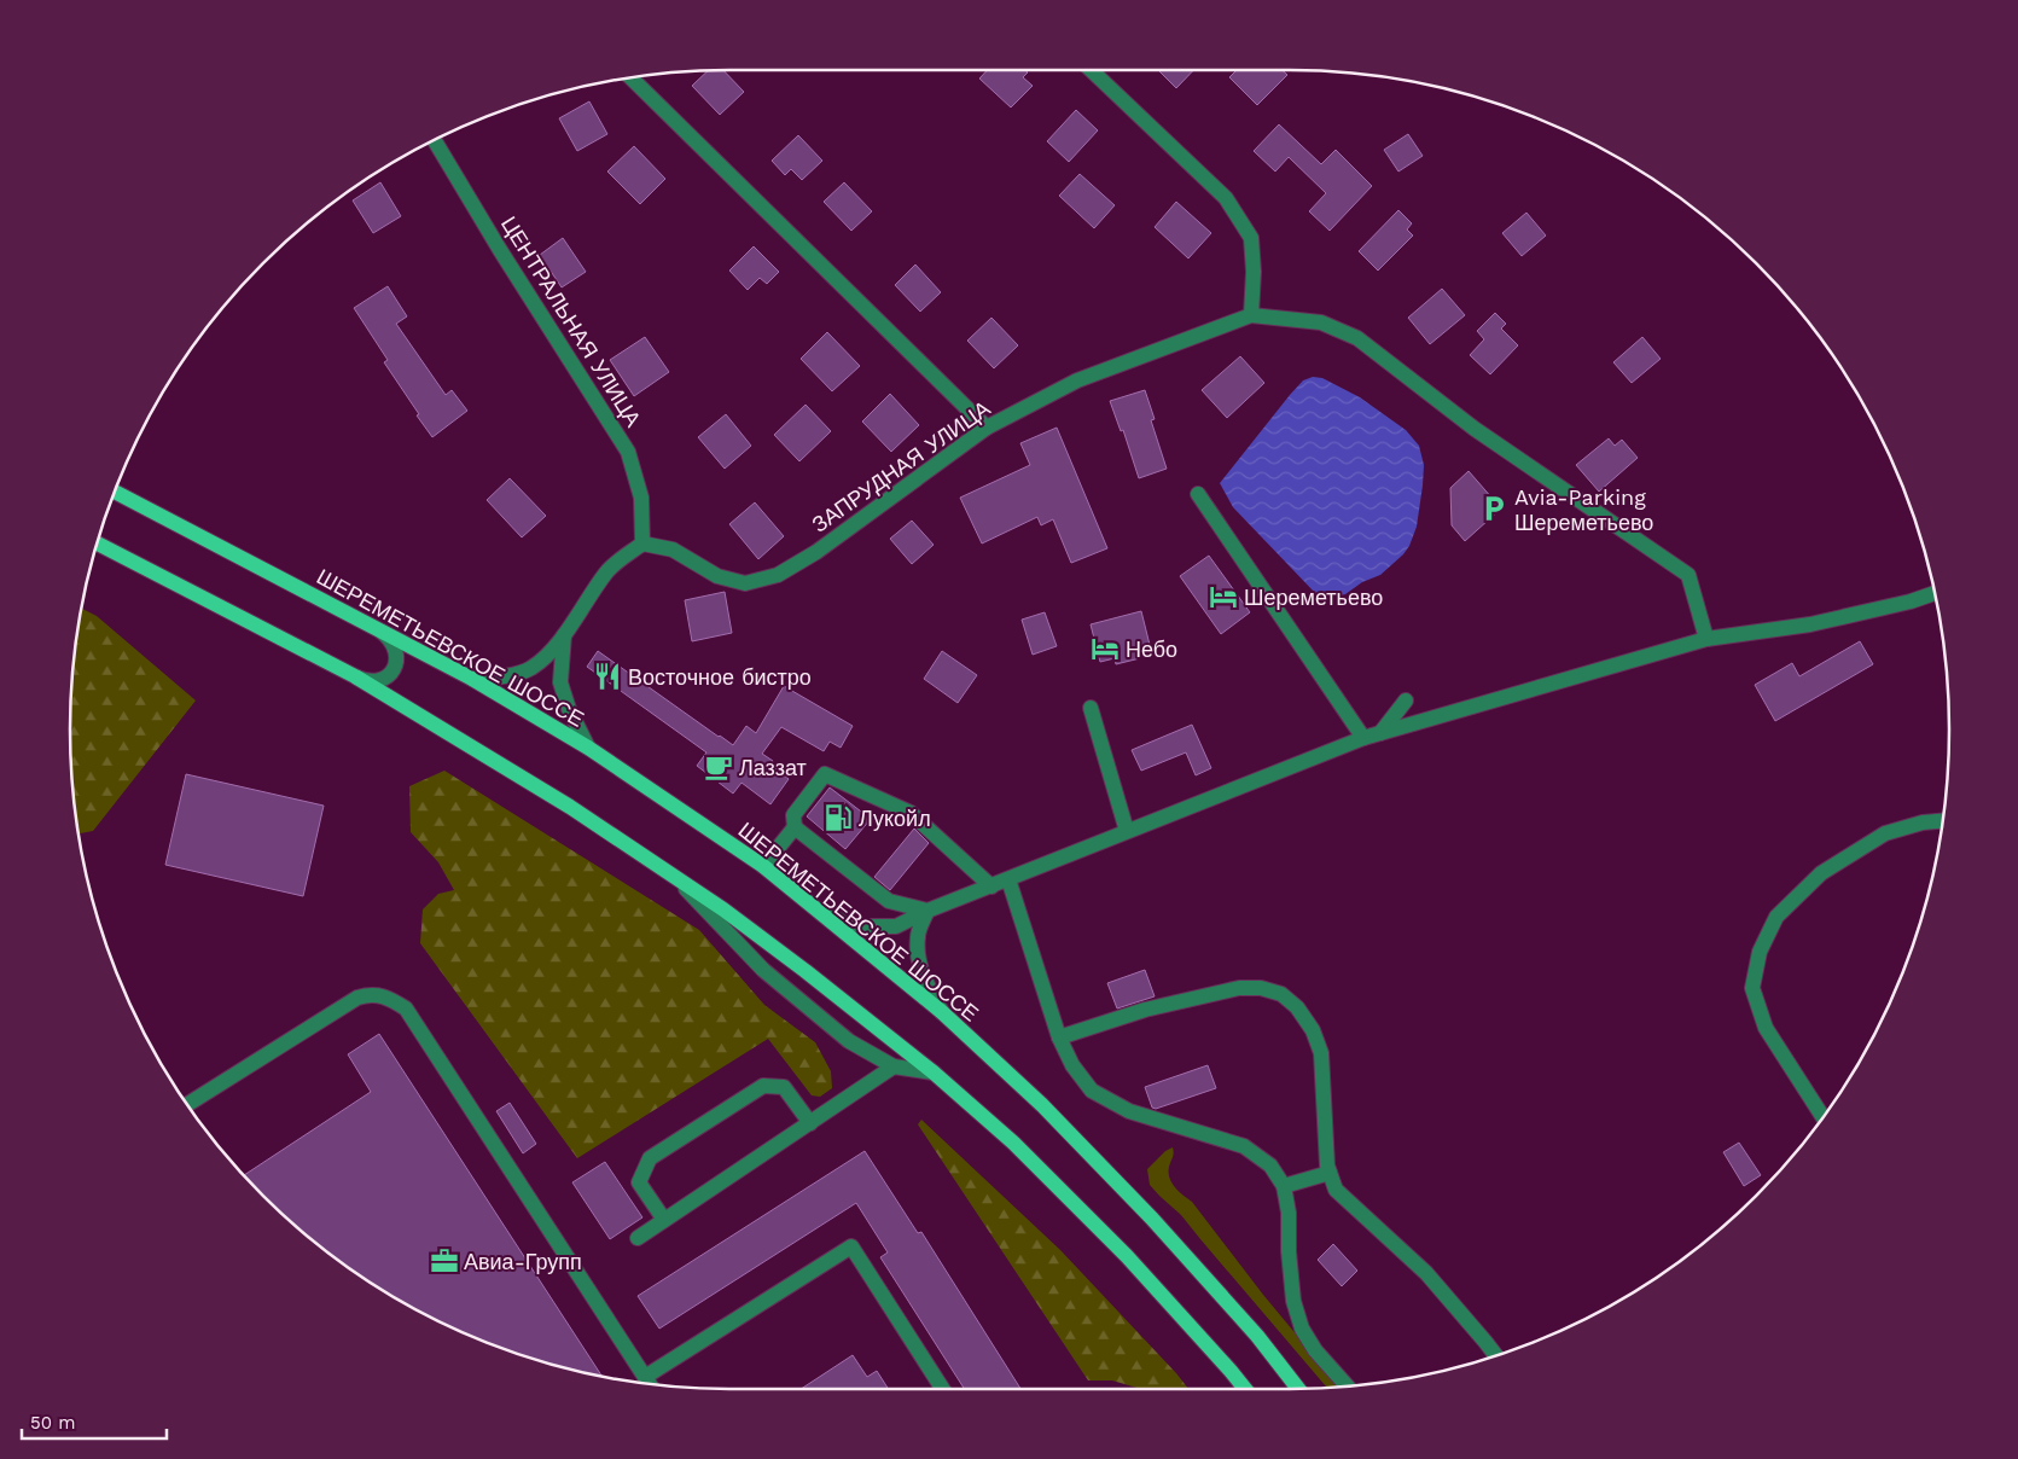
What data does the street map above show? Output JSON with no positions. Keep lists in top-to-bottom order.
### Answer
{
  "streets": {
    "main road": ["ШЕРЕМЕТЬЕВСКОЕ ШОССЕ"],
    "street": ["ЦЕНТРАЛЬНАЯ УЛИЦА", "ЗАПРУДНАЯ УЛИЦА"]
  },
  "crossings": [
    ["ЦЕНТРАЛЬНАЯ УЛИЦА", "ЗАПРУДНАЯ УЛИЦА"]
  ],
  "places": {
    "parking": ["Avia-Parking Шереметьево"],
    "hotel": ["Шереметьево", "Небо"],
    "restaurant": ["Восточное бистро"],
    "cafe": ["Лаззат"],
    "fuel station": ["Лукойл"],
    "office": ["Авиа-Групп"]
  },
  "scale_bar": "50 m"
}
